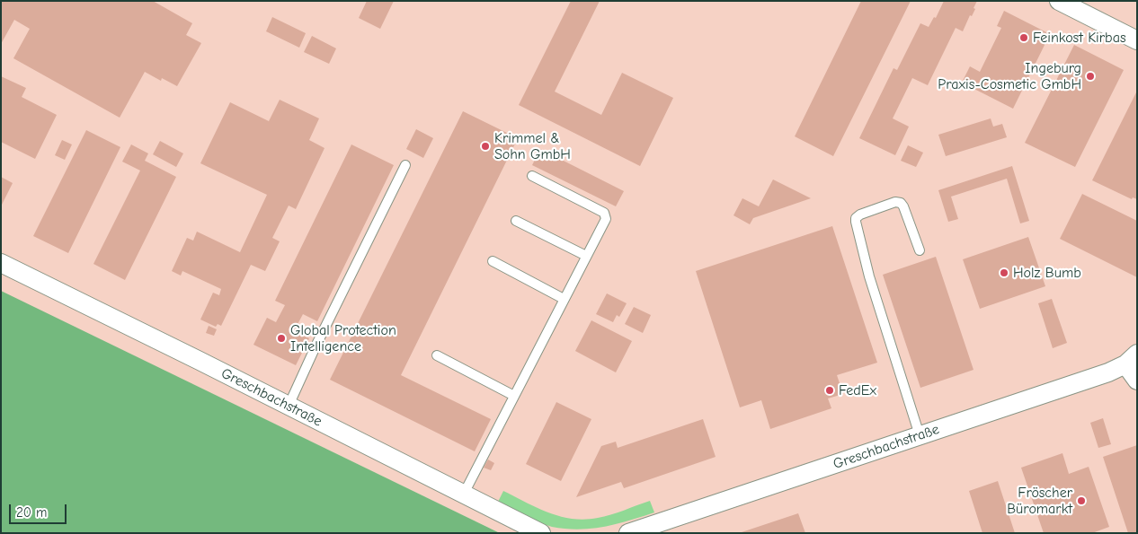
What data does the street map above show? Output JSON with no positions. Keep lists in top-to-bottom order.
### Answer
{
  "streets": {
    "street": ["Greschbachstraße"]
  },
  "places": [
    "Feinkost Kirbas",
    "Ingeburg Praxis-Cosmetic GmbH",
    "Krimmel & Sohn GmbH",
    "Holz Bumb",
    "Global Protection Intelligence",
    "FedEx",
    "Fröscher Büromarkt"
  ],
  "scale_bar": "20 m"
}
